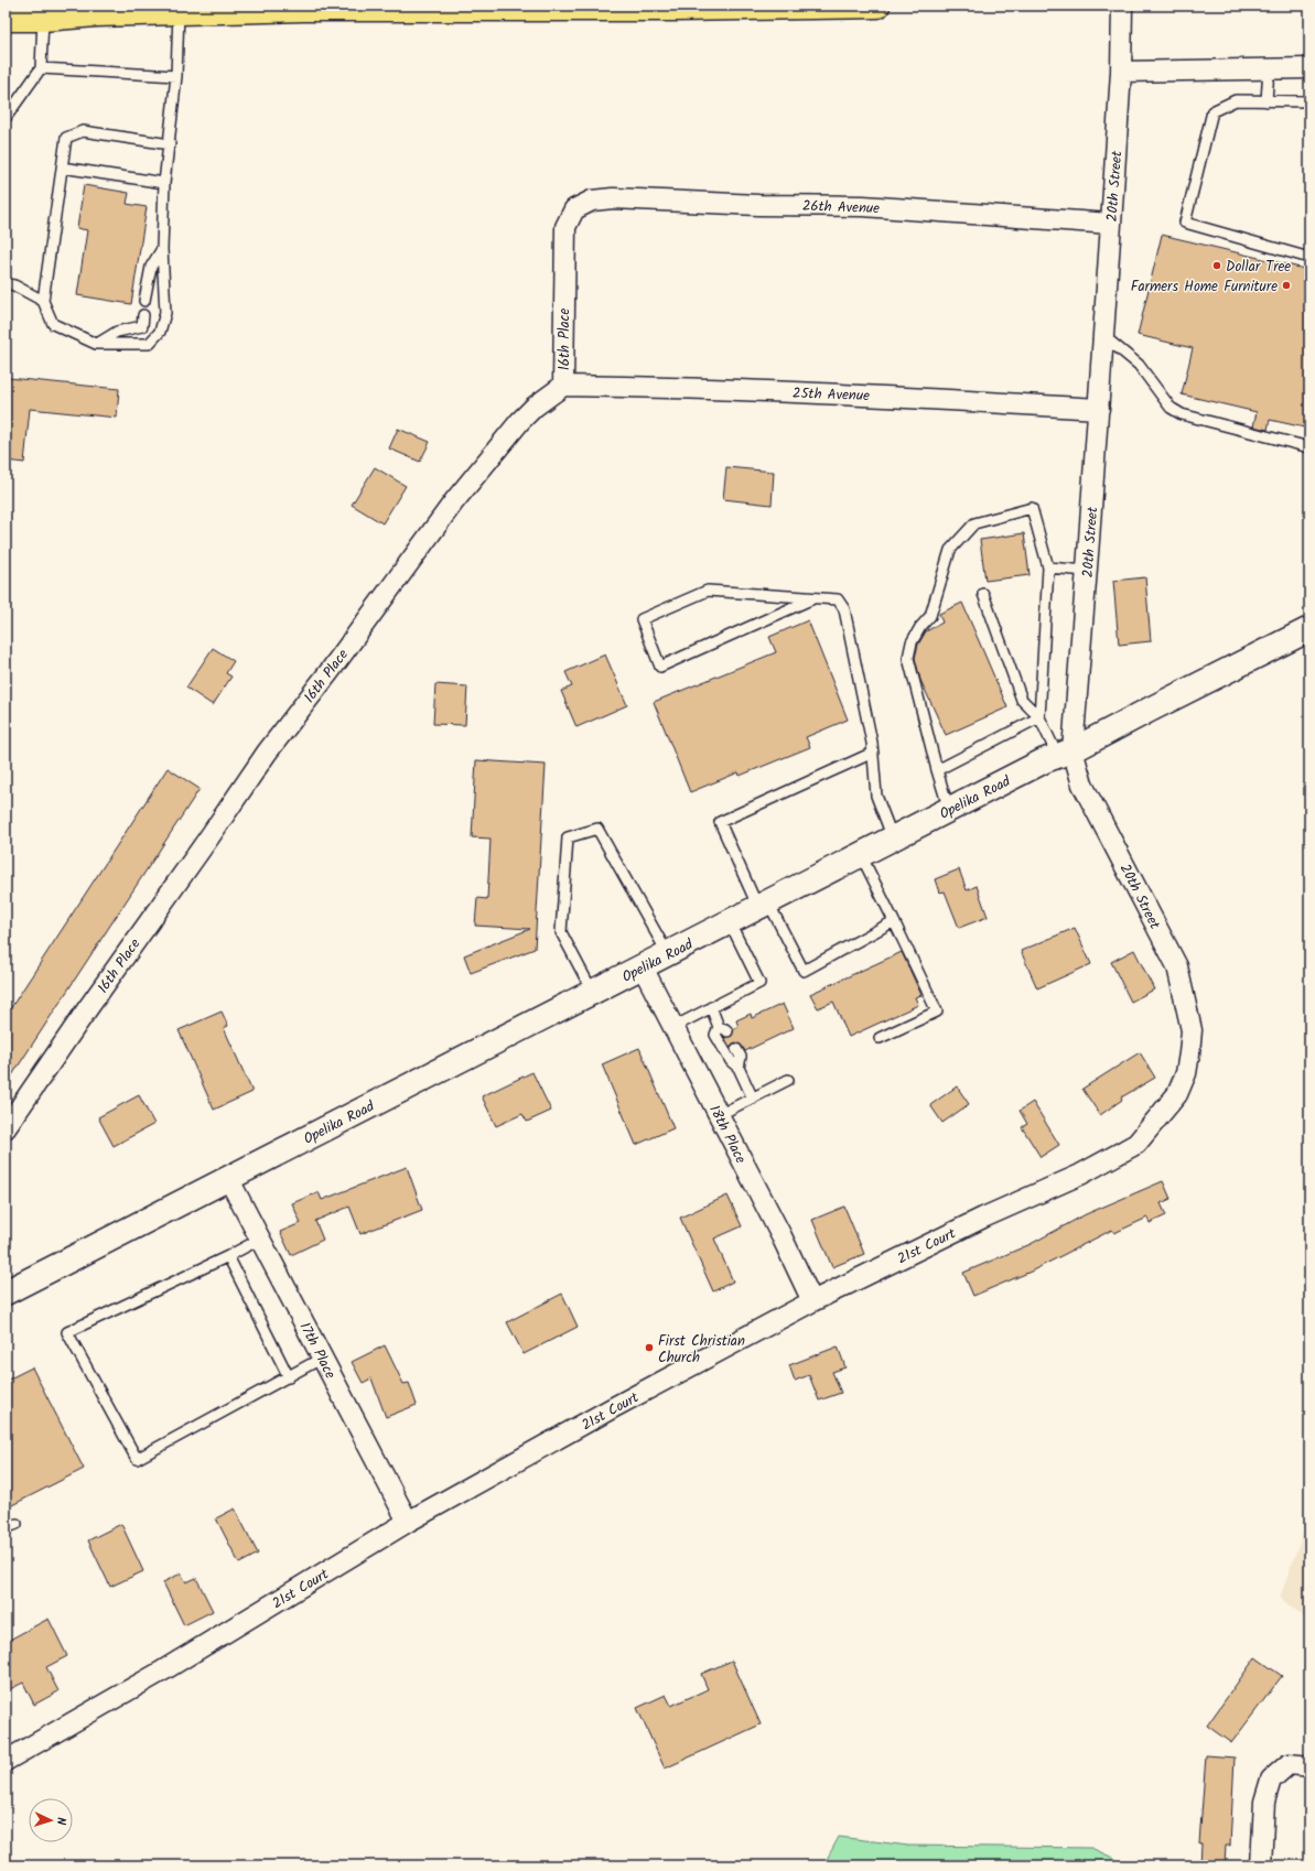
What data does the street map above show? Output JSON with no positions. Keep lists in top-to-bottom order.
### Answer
{
  "streets": {
    "main road": ["Opelika Road"],
    "street": [
      "20th Street",
      "26th Avenue",
      "16th Place",
      "25th Avenue",
      "18th Place",
      "21st Court",
      "17th Place"
    ]
  },
  "crossings": [
    ["20th Street", "26th Avenue"],
    ["20th Street", "25th Avenue"],
    ["20th Street", "Opelika Road"],
    ["20th Street", "21st Court"],
    ["26th Avenue", "16th Place"],
    ["16th Place", "25th Avenue"],
    ["Opelika Road", "18th Place"],
    ["Opelika Road", "17th Place"],
    ["18th Place", "21st Court"],
    ["21st Court", "17th Place"]
  ],
  "places": ["Dollar Tree", "Farmers Home Furniture", "First Christian Church"],
  "north": "right"
}
